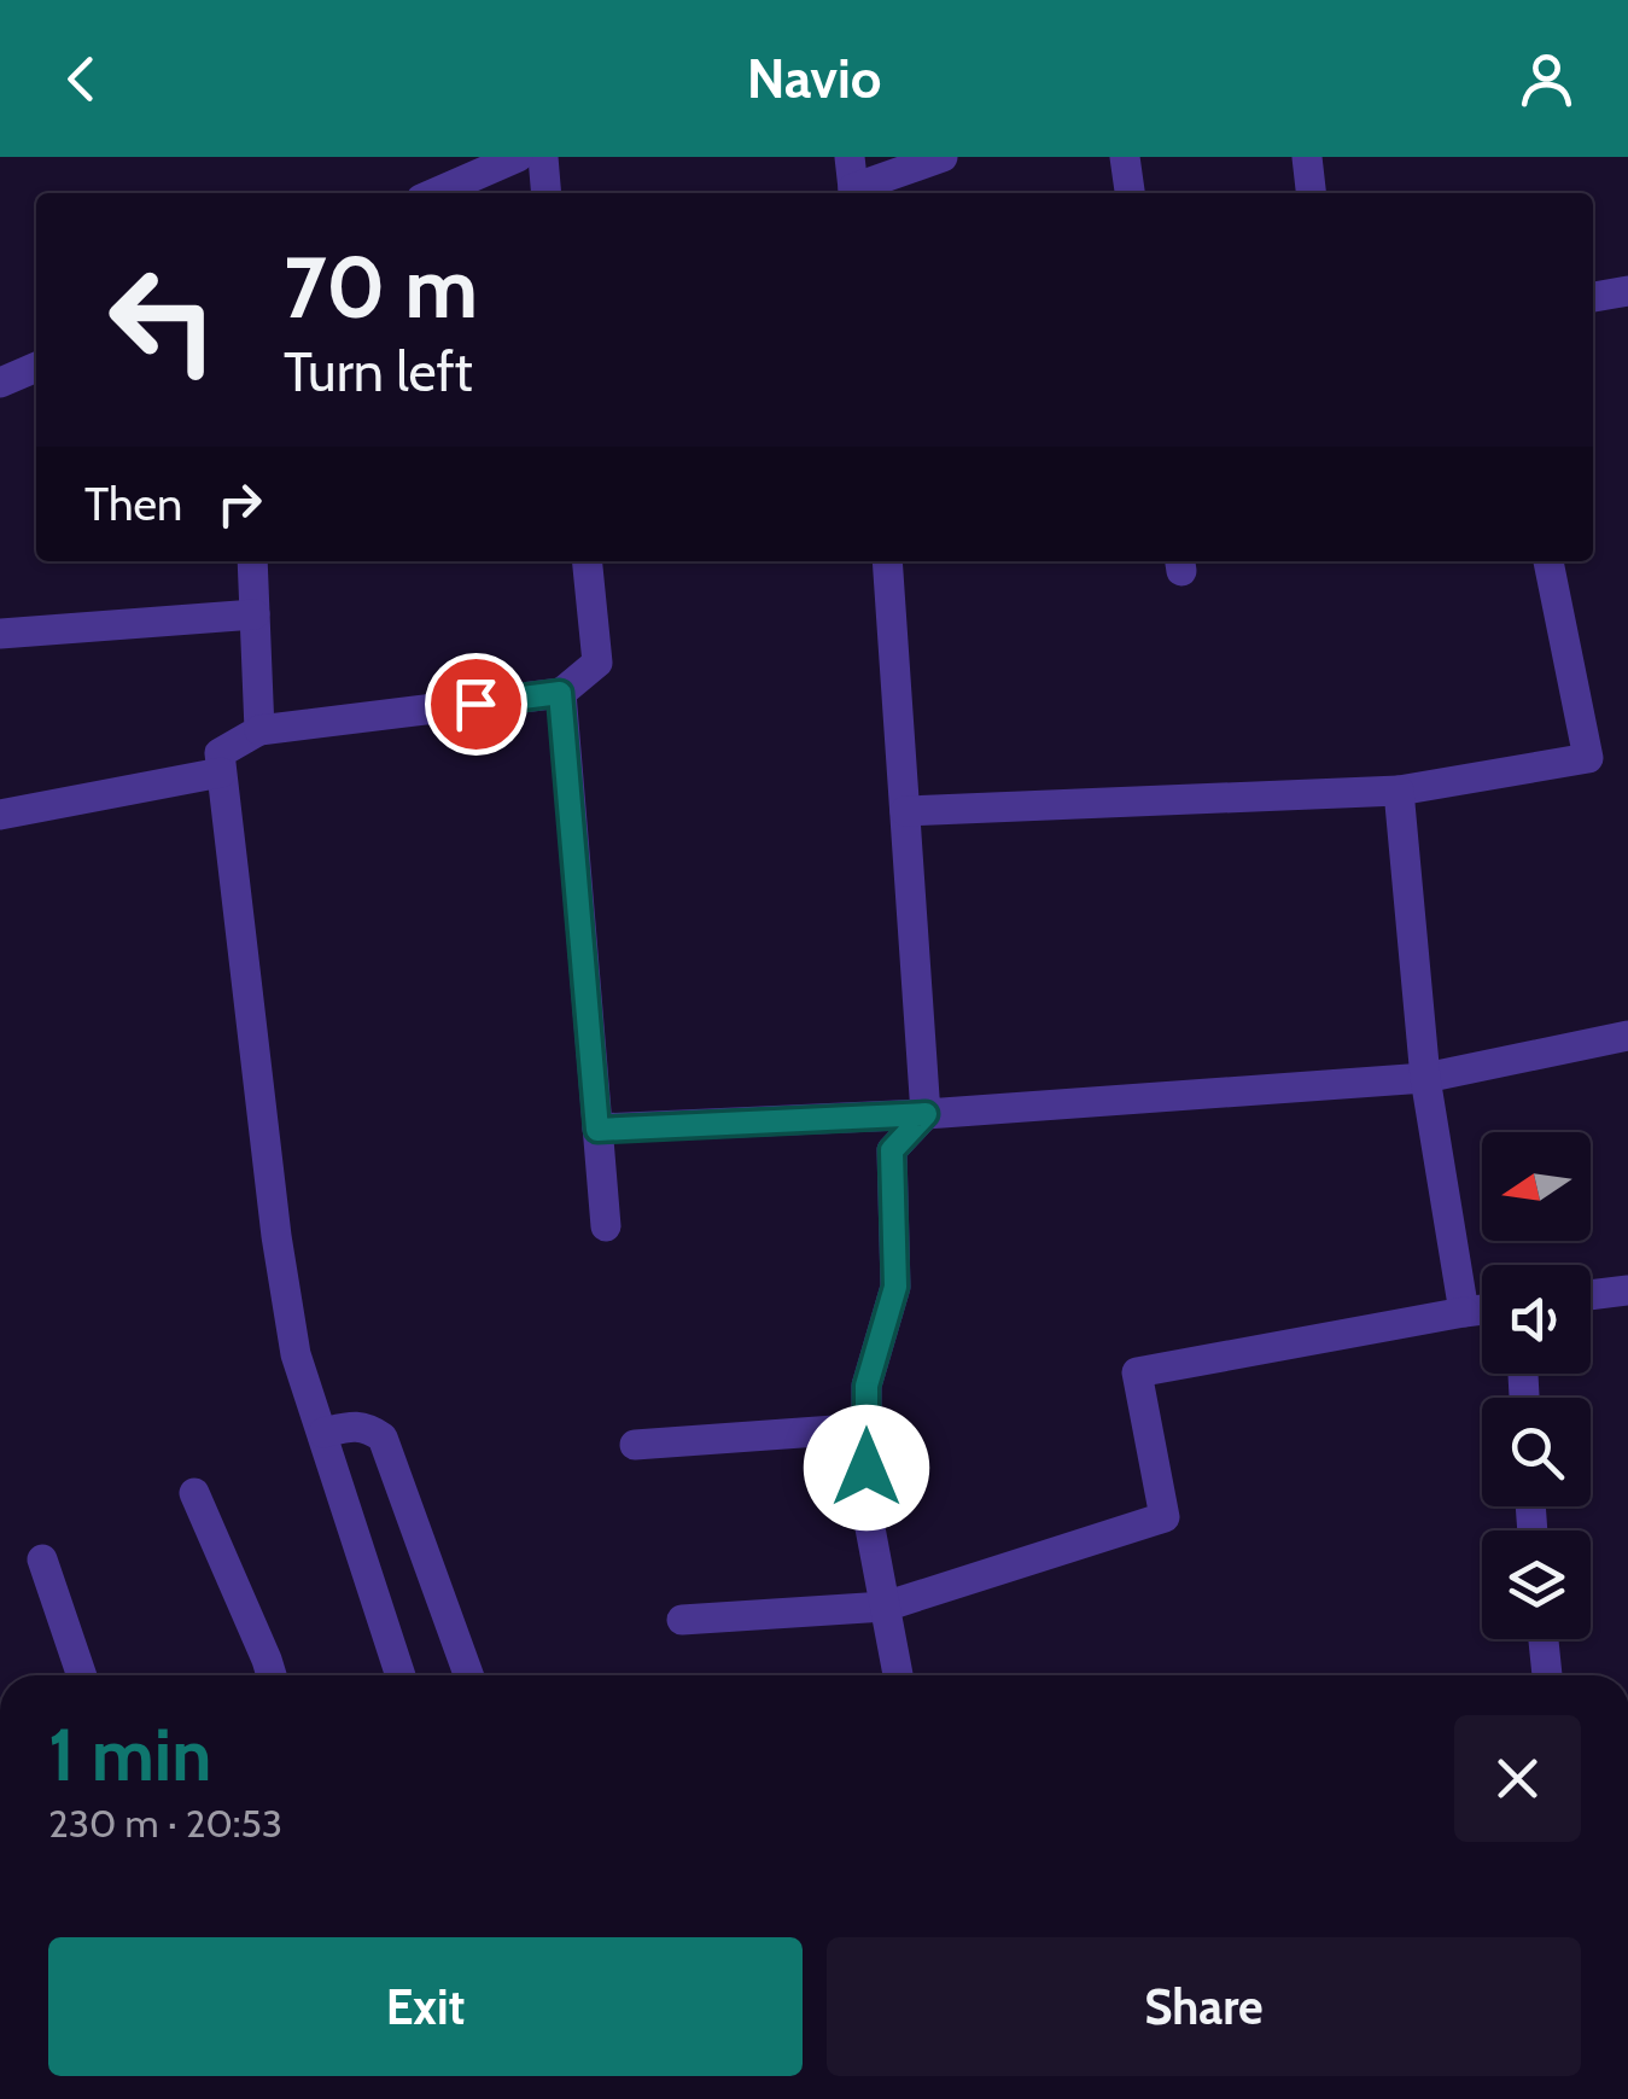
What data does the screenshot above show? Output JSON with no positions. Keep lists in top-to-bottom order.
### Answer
{
  "north": "left",
  "page": {
    "header": "Navio",
    "turn": ["70 m", "Turn left"],
    "then": "Then",
    "heading": ["1 min", "230 m · 20:53"],
    "buttons": ["Exit", "Share"]
  }
}
